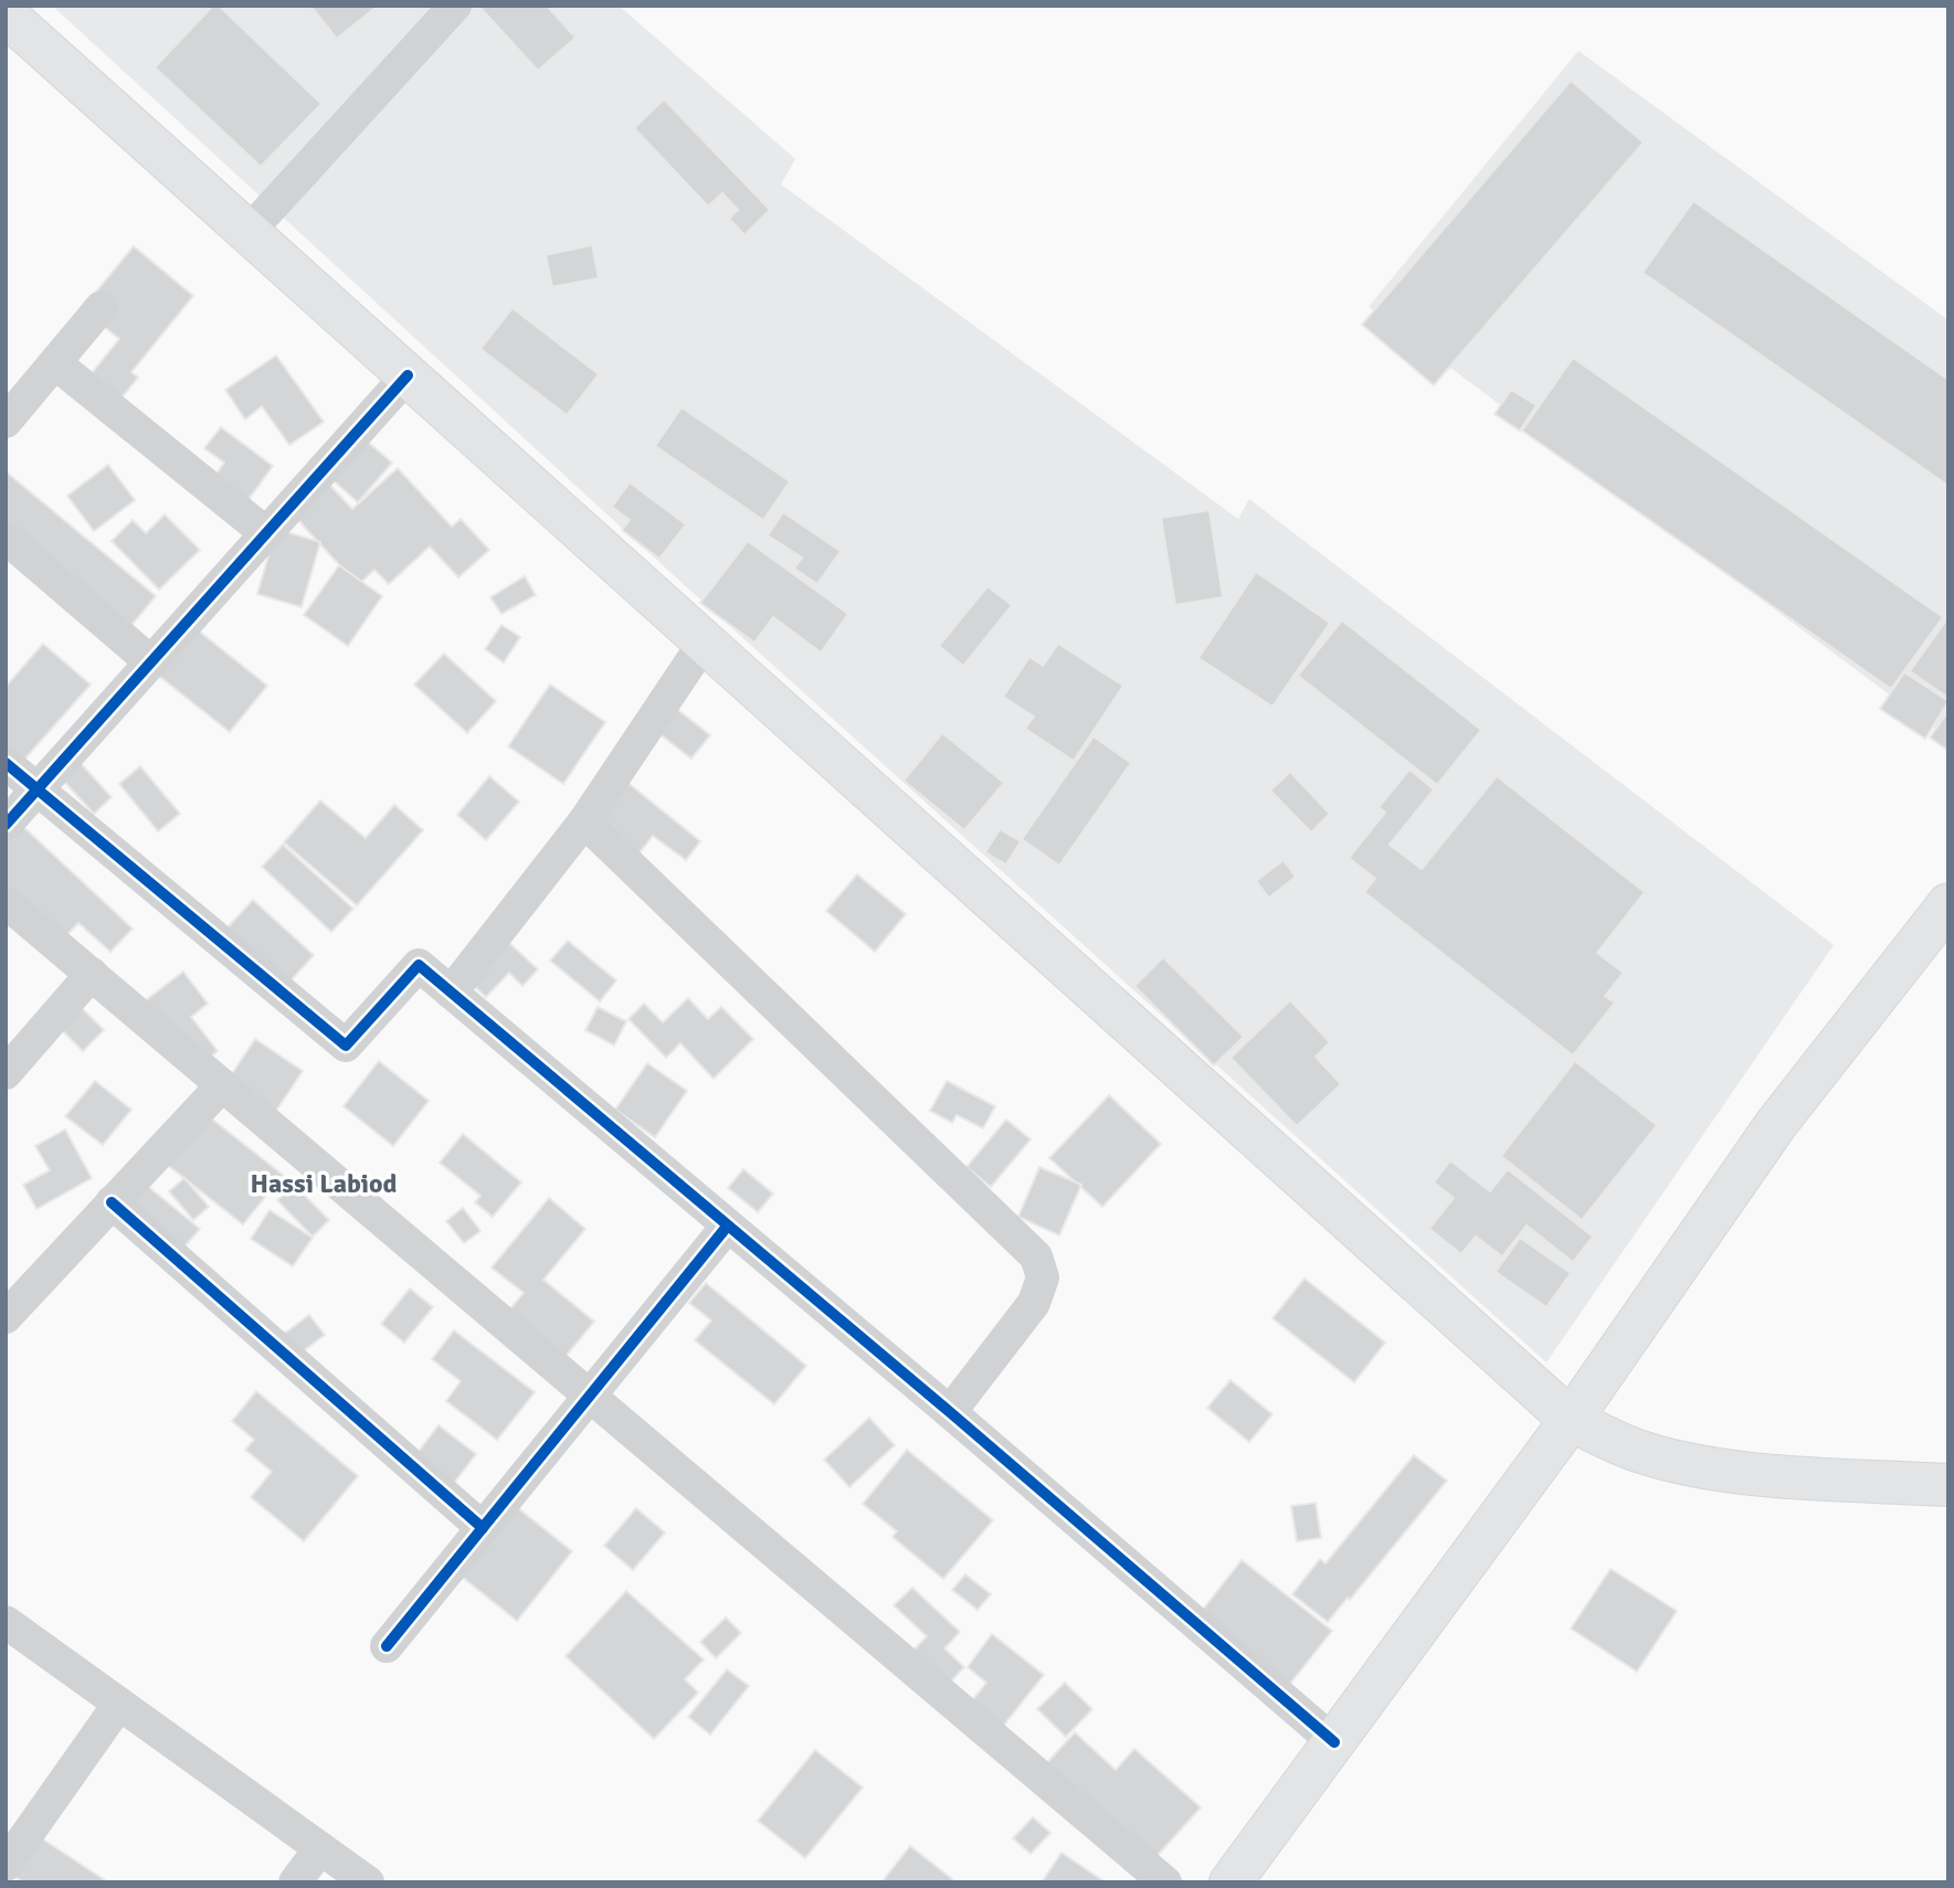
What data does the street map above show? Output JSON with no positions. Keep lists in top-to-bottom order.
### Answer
{
  "districts": ["Hassi Labiod"]
}
